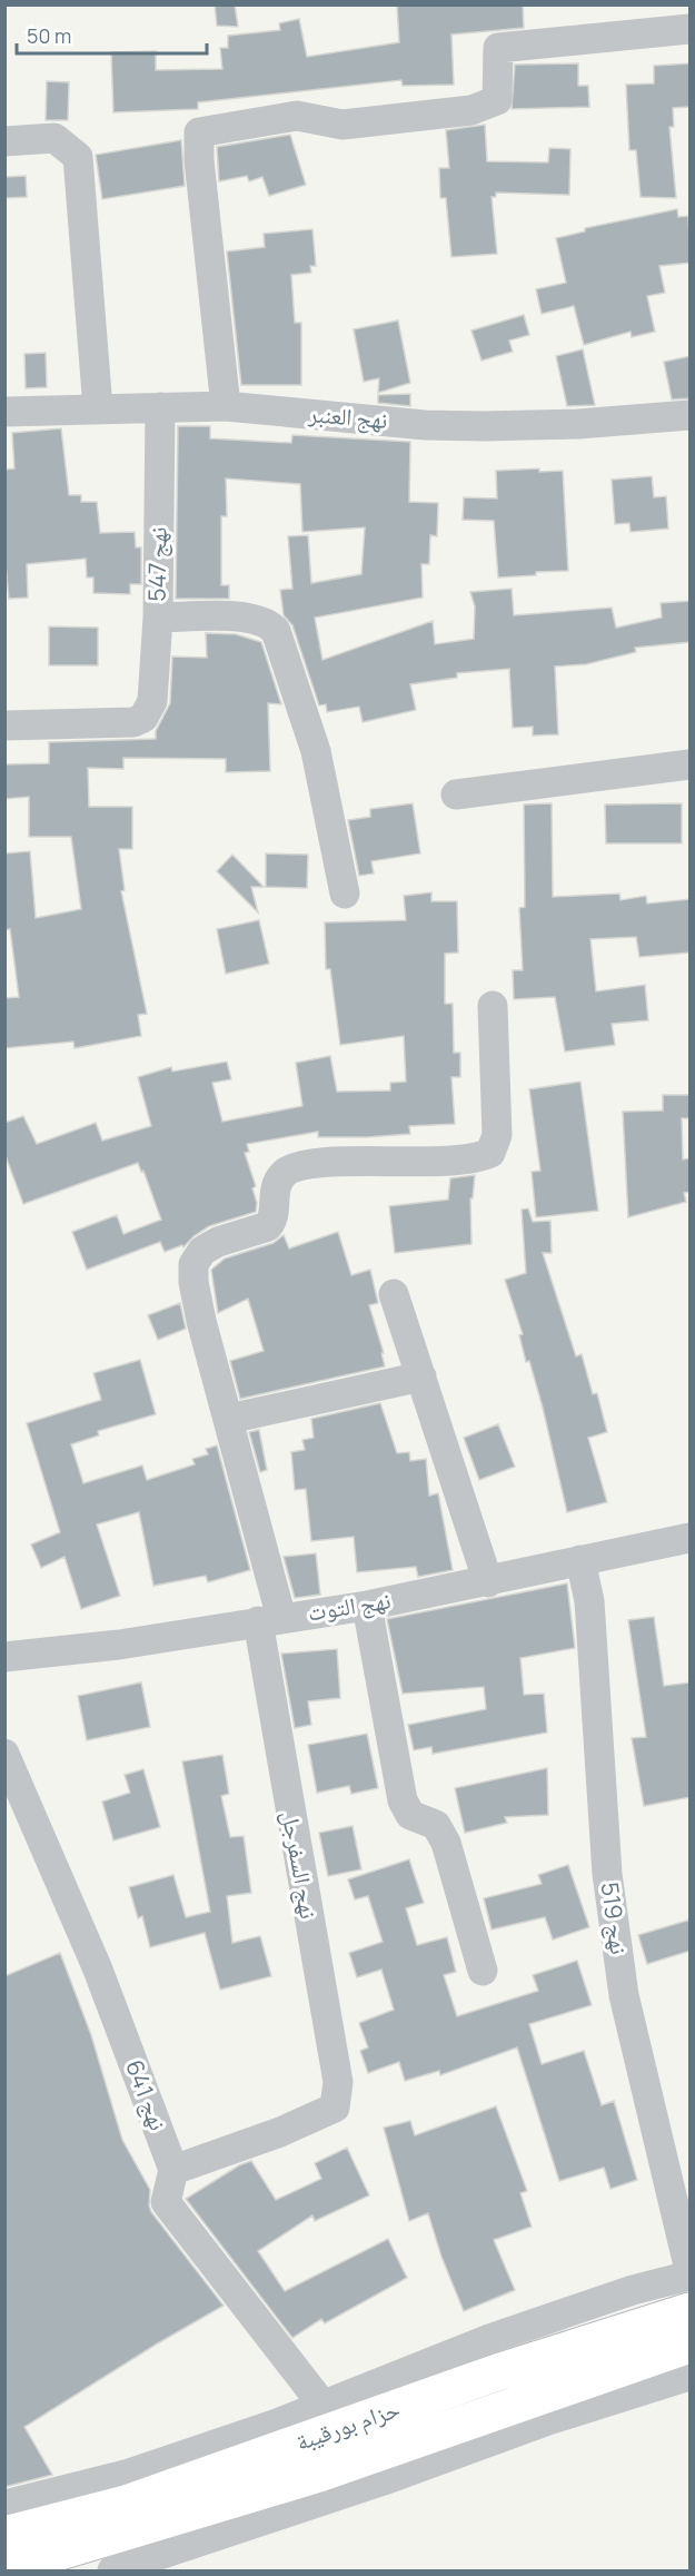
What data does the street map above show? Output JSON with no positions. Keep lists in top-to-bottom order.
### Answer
{
  "streets": {
    "highway": ["حزام بورقيبة"],
    "street": [
      "نهج العنبر",
      "نهج 547",
      "نهج التوت",
      "نهج السفرجل",
      "نهج 519",
      "نهج 641"
    ]
  },
  "crossings": [
    ["نهج العنبر", "نهج 547"],
    ["نهج التوت", "نهج السفرجل"],
    ["نهج التوت", "نهج 519"],
    ["نهج السفرجل", "نهج 641"]
  ],
  "scale_bar": "50 m"
}
